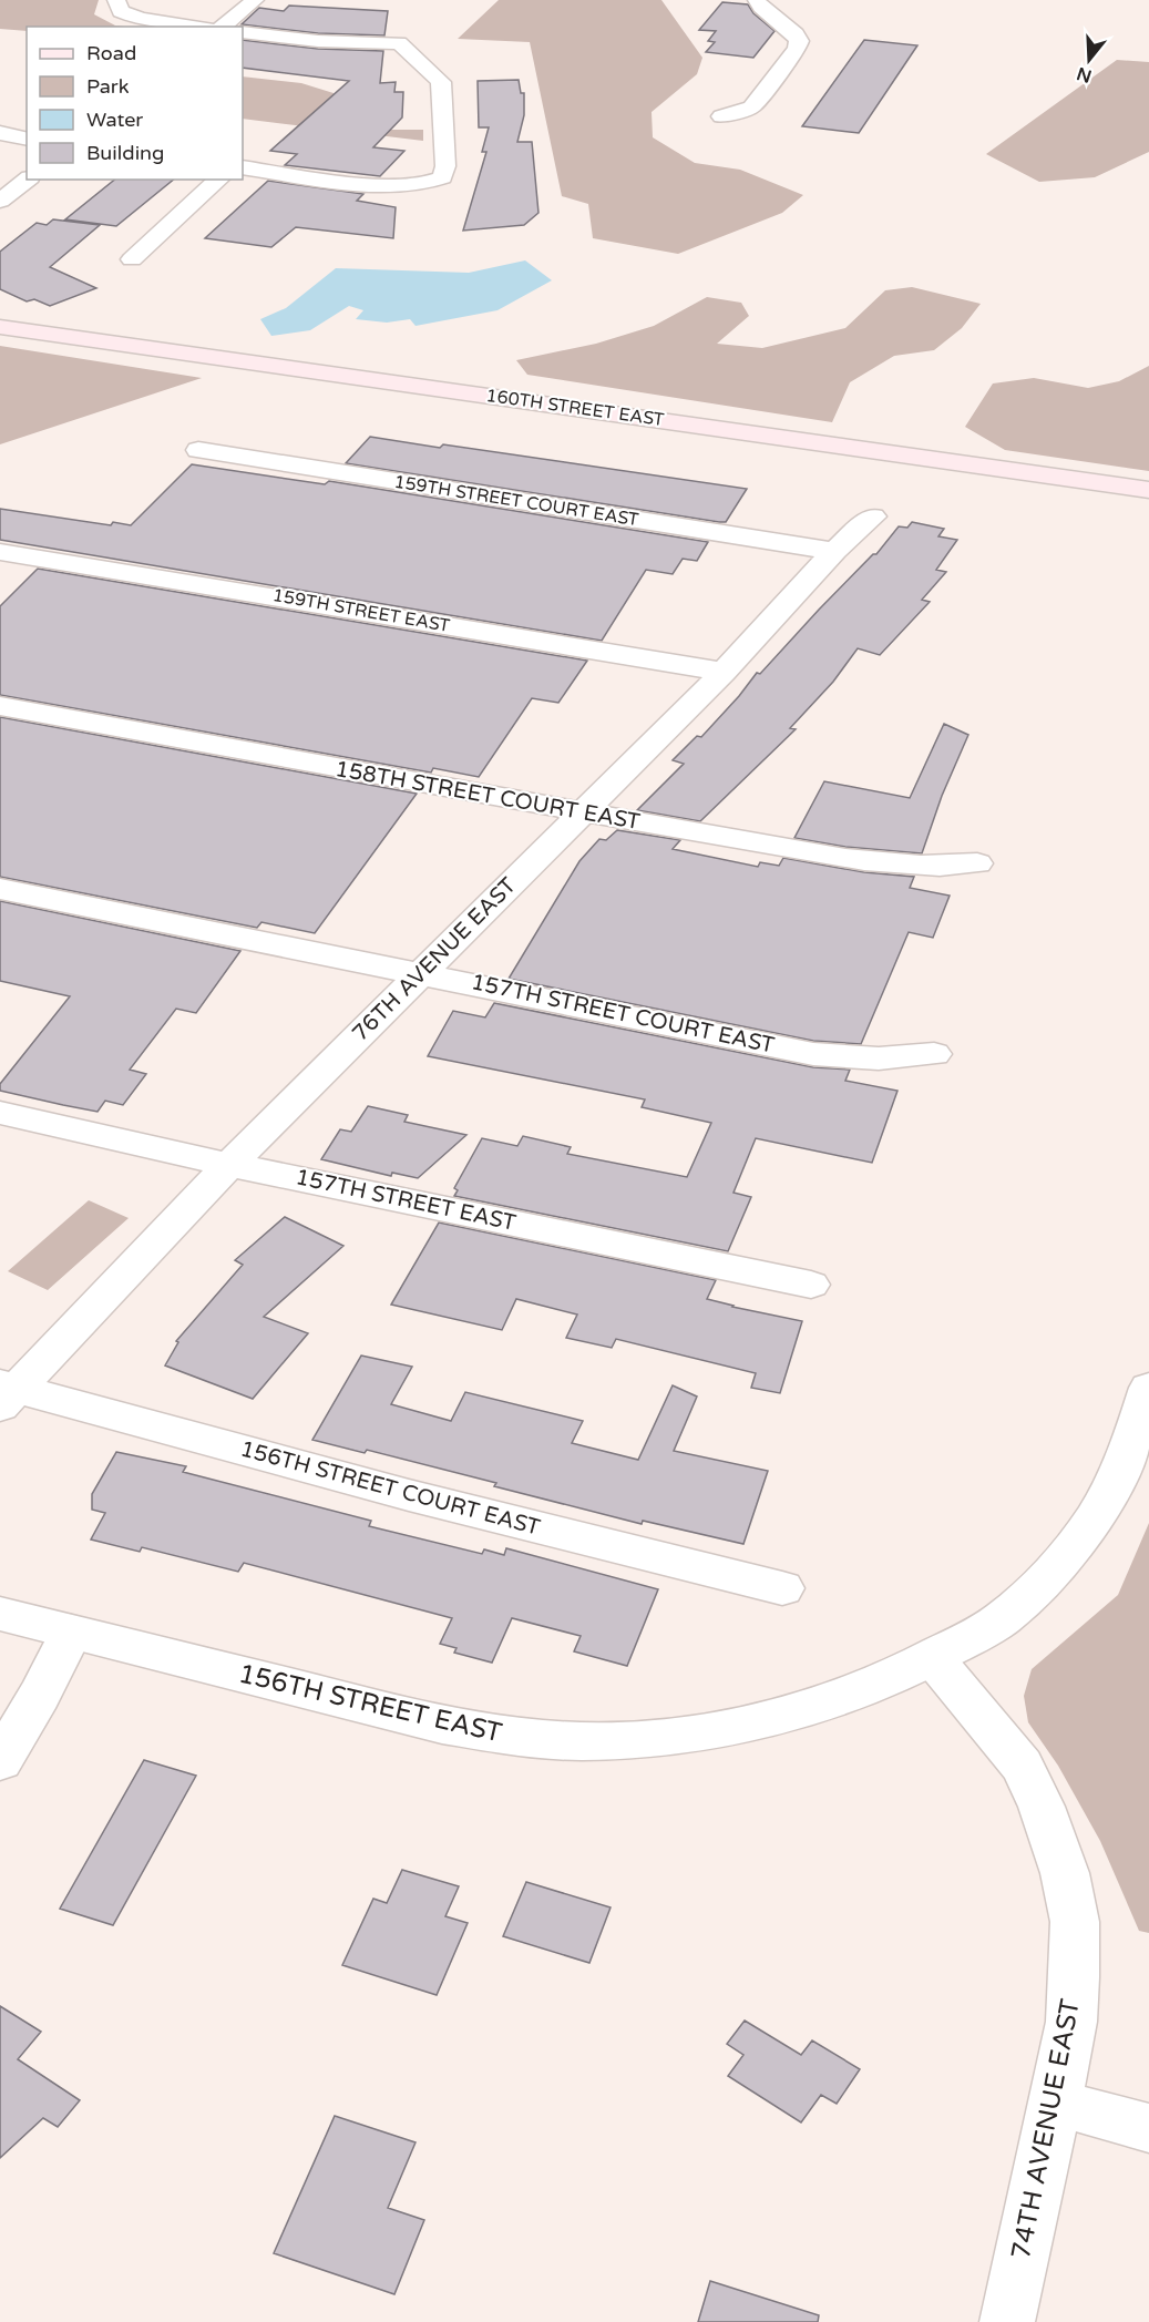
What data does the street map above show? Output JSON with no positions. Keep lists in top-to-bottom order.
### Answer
{
  "streets": {
    "main road": ["160TH STREET EAST"],
    "street": [
      "159TH STREET COURT EAST",
      "159TH STREET EAST",
      "158TH STREET COURT EAST",
      "76TH AVENUE EAST",
      "157TH STREET COURT EAST",
      "157TH STREET EAST",
      "156TH STREET COURT EAST",
      "156TH STREET EAST",
      "74TH AVENUE EAST"
    ]
  },
  "crossings": [
    ["159TH STREET COURT EAST", "76TH AVENUE EAST"],
    ["159TH STREET EAST", "76TH AVENUE EAST"],
    ["158TH STREET COURT EAST", "76TH AVENUE EAST"],
    ["76TH AVENUE EAST", "157TH STREET COURT EAST"],
    ["76TH AVENUE EAST", "157TH STREET EAST"],
    ["76TH AVENUE EAST", "156TH STREET COURT EAST"],
    ["156TH STREET EAST", "74TH AVENUE EAST"]
  ],
  "legend": [
    "Road",
    "Park",
    "Water",
    "Building"
  ],
  "north": "bottom"
}
